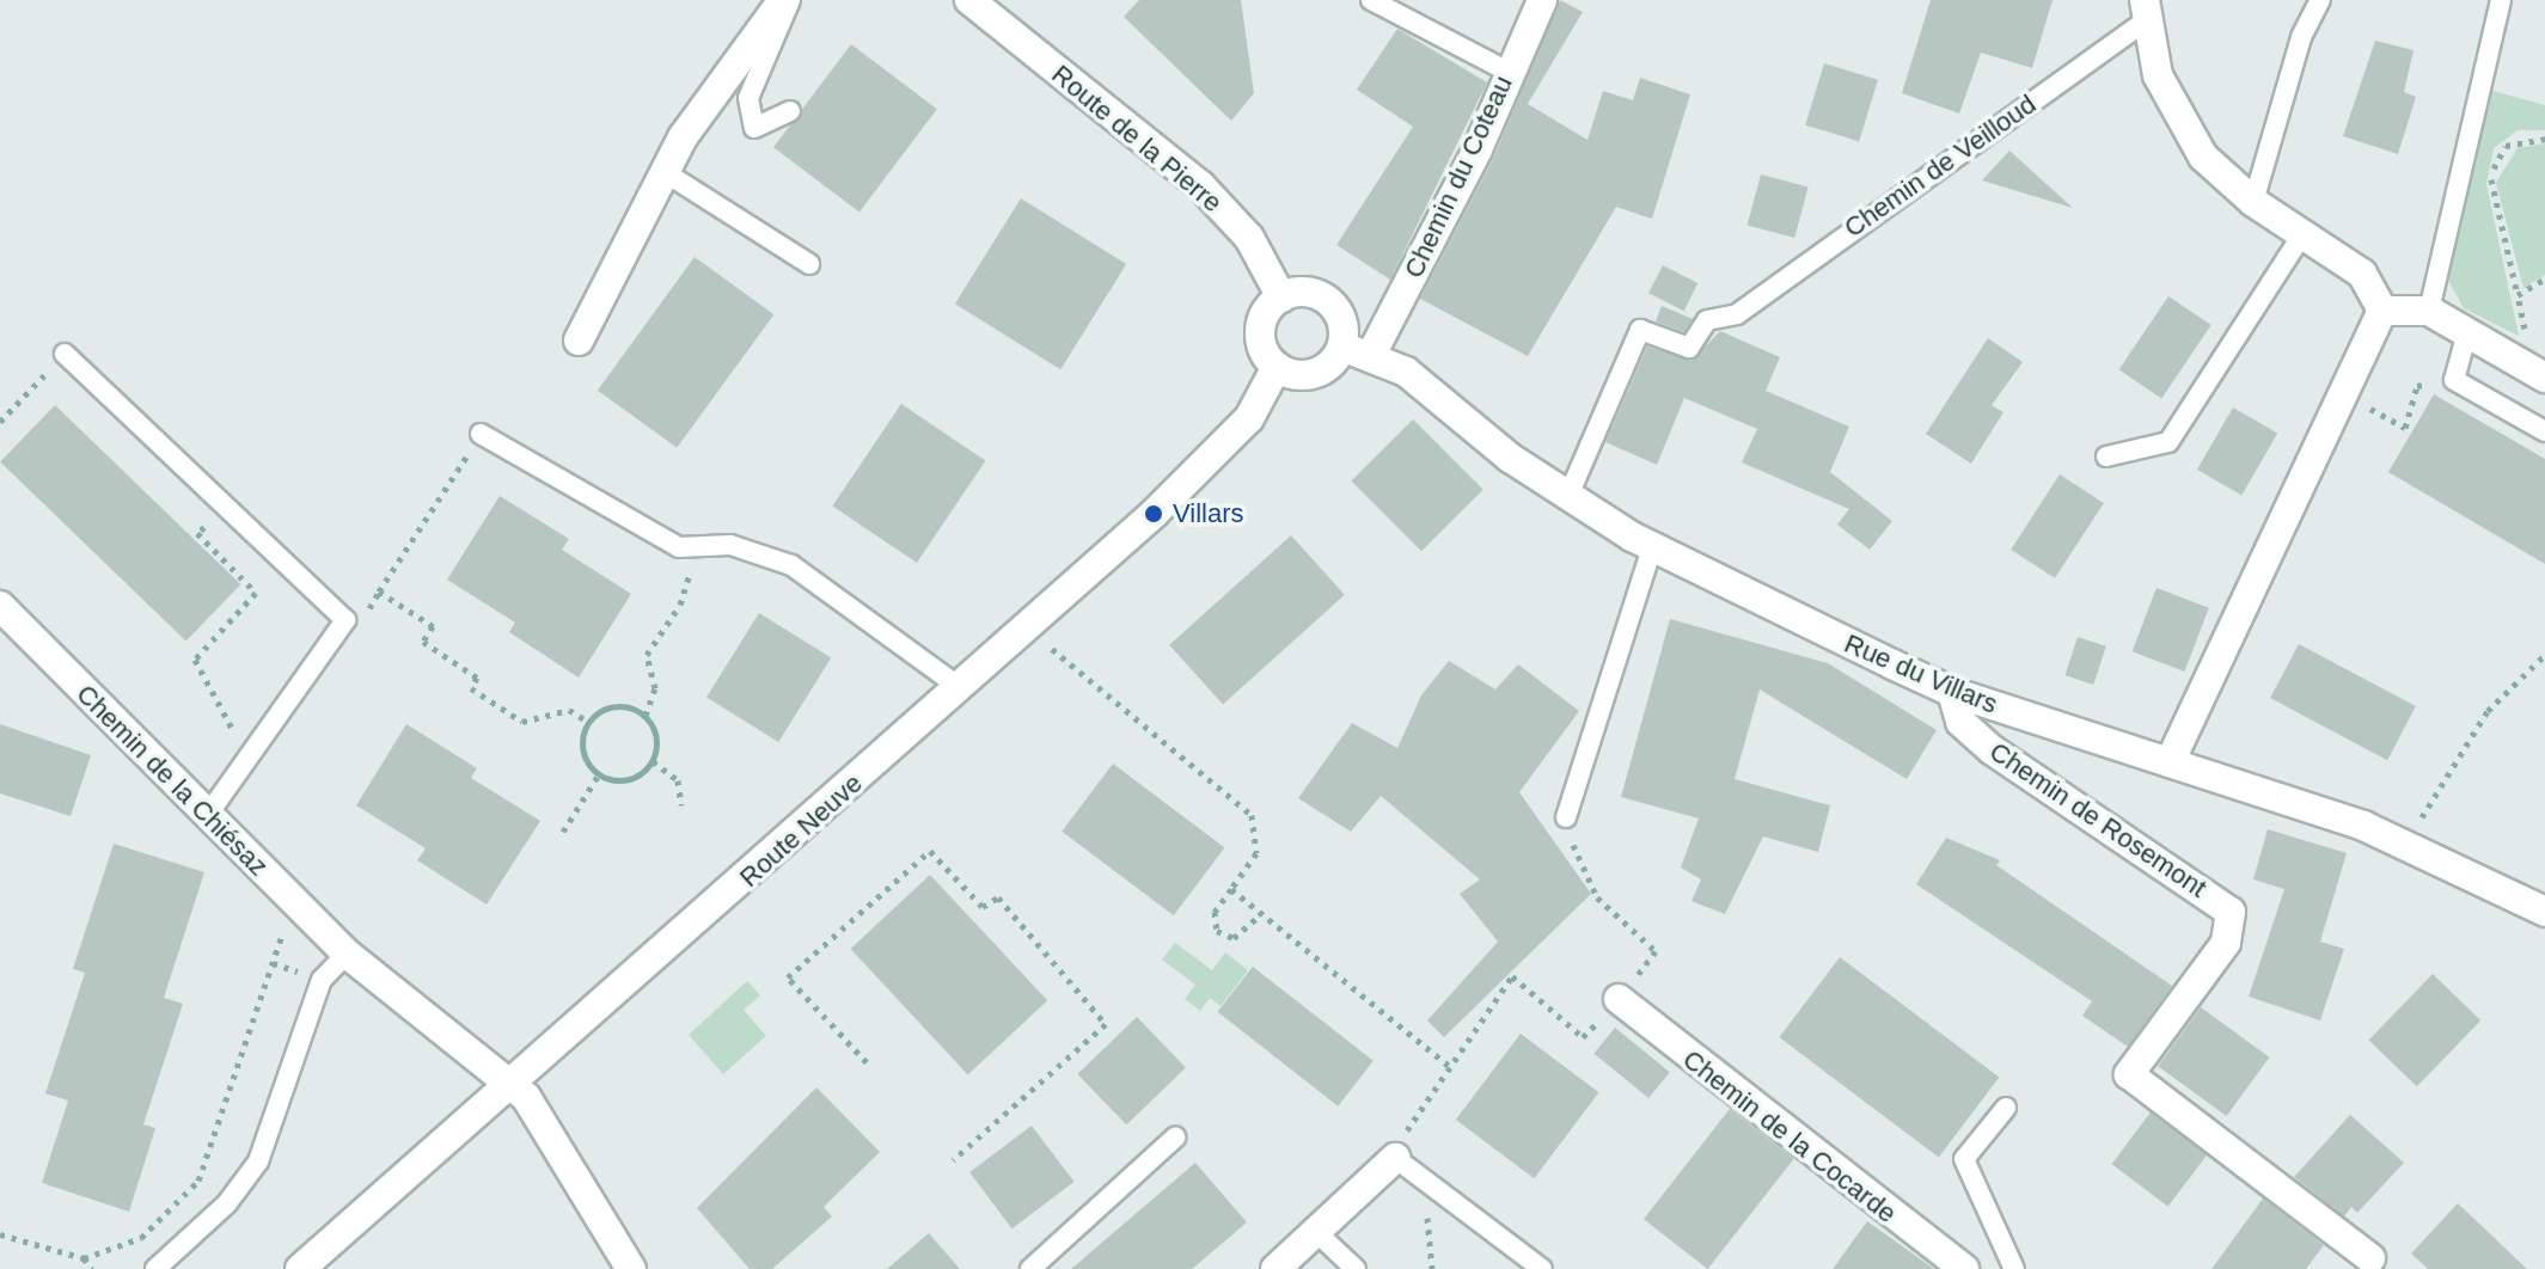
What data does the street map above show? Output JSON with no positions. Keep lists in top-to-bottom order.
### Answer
{
  "streets": {
    "street": [
      "Route de la Pierre",
      "Chemin de Veilloud",
      "Chemin du Coteau",
      "Rue du Villars",
      "Chemin de la Chiésaz",
      "Chemin de Rosemont",
      "Route Neuve",
      "Chemin de la Cocarde"
    ]
  },
  "crossings": [
    ["Route de la Pierre", "Rue du Villars"],
    ["Route de la Pierre", "Route Neuve"],
    ["Chemin de Veilloud", "Rue du Villars"],
    ["Chemin du Coteau", "Rue du Villars"],
    ["Rue du Villars", "Chemin de Rosemont"],
    ["Rue du Villars", "Route Neuve"],
    ["Chemin de la Chiésaz", "Route Neuve"]
  ],
  "places": ["Villars"]
}
